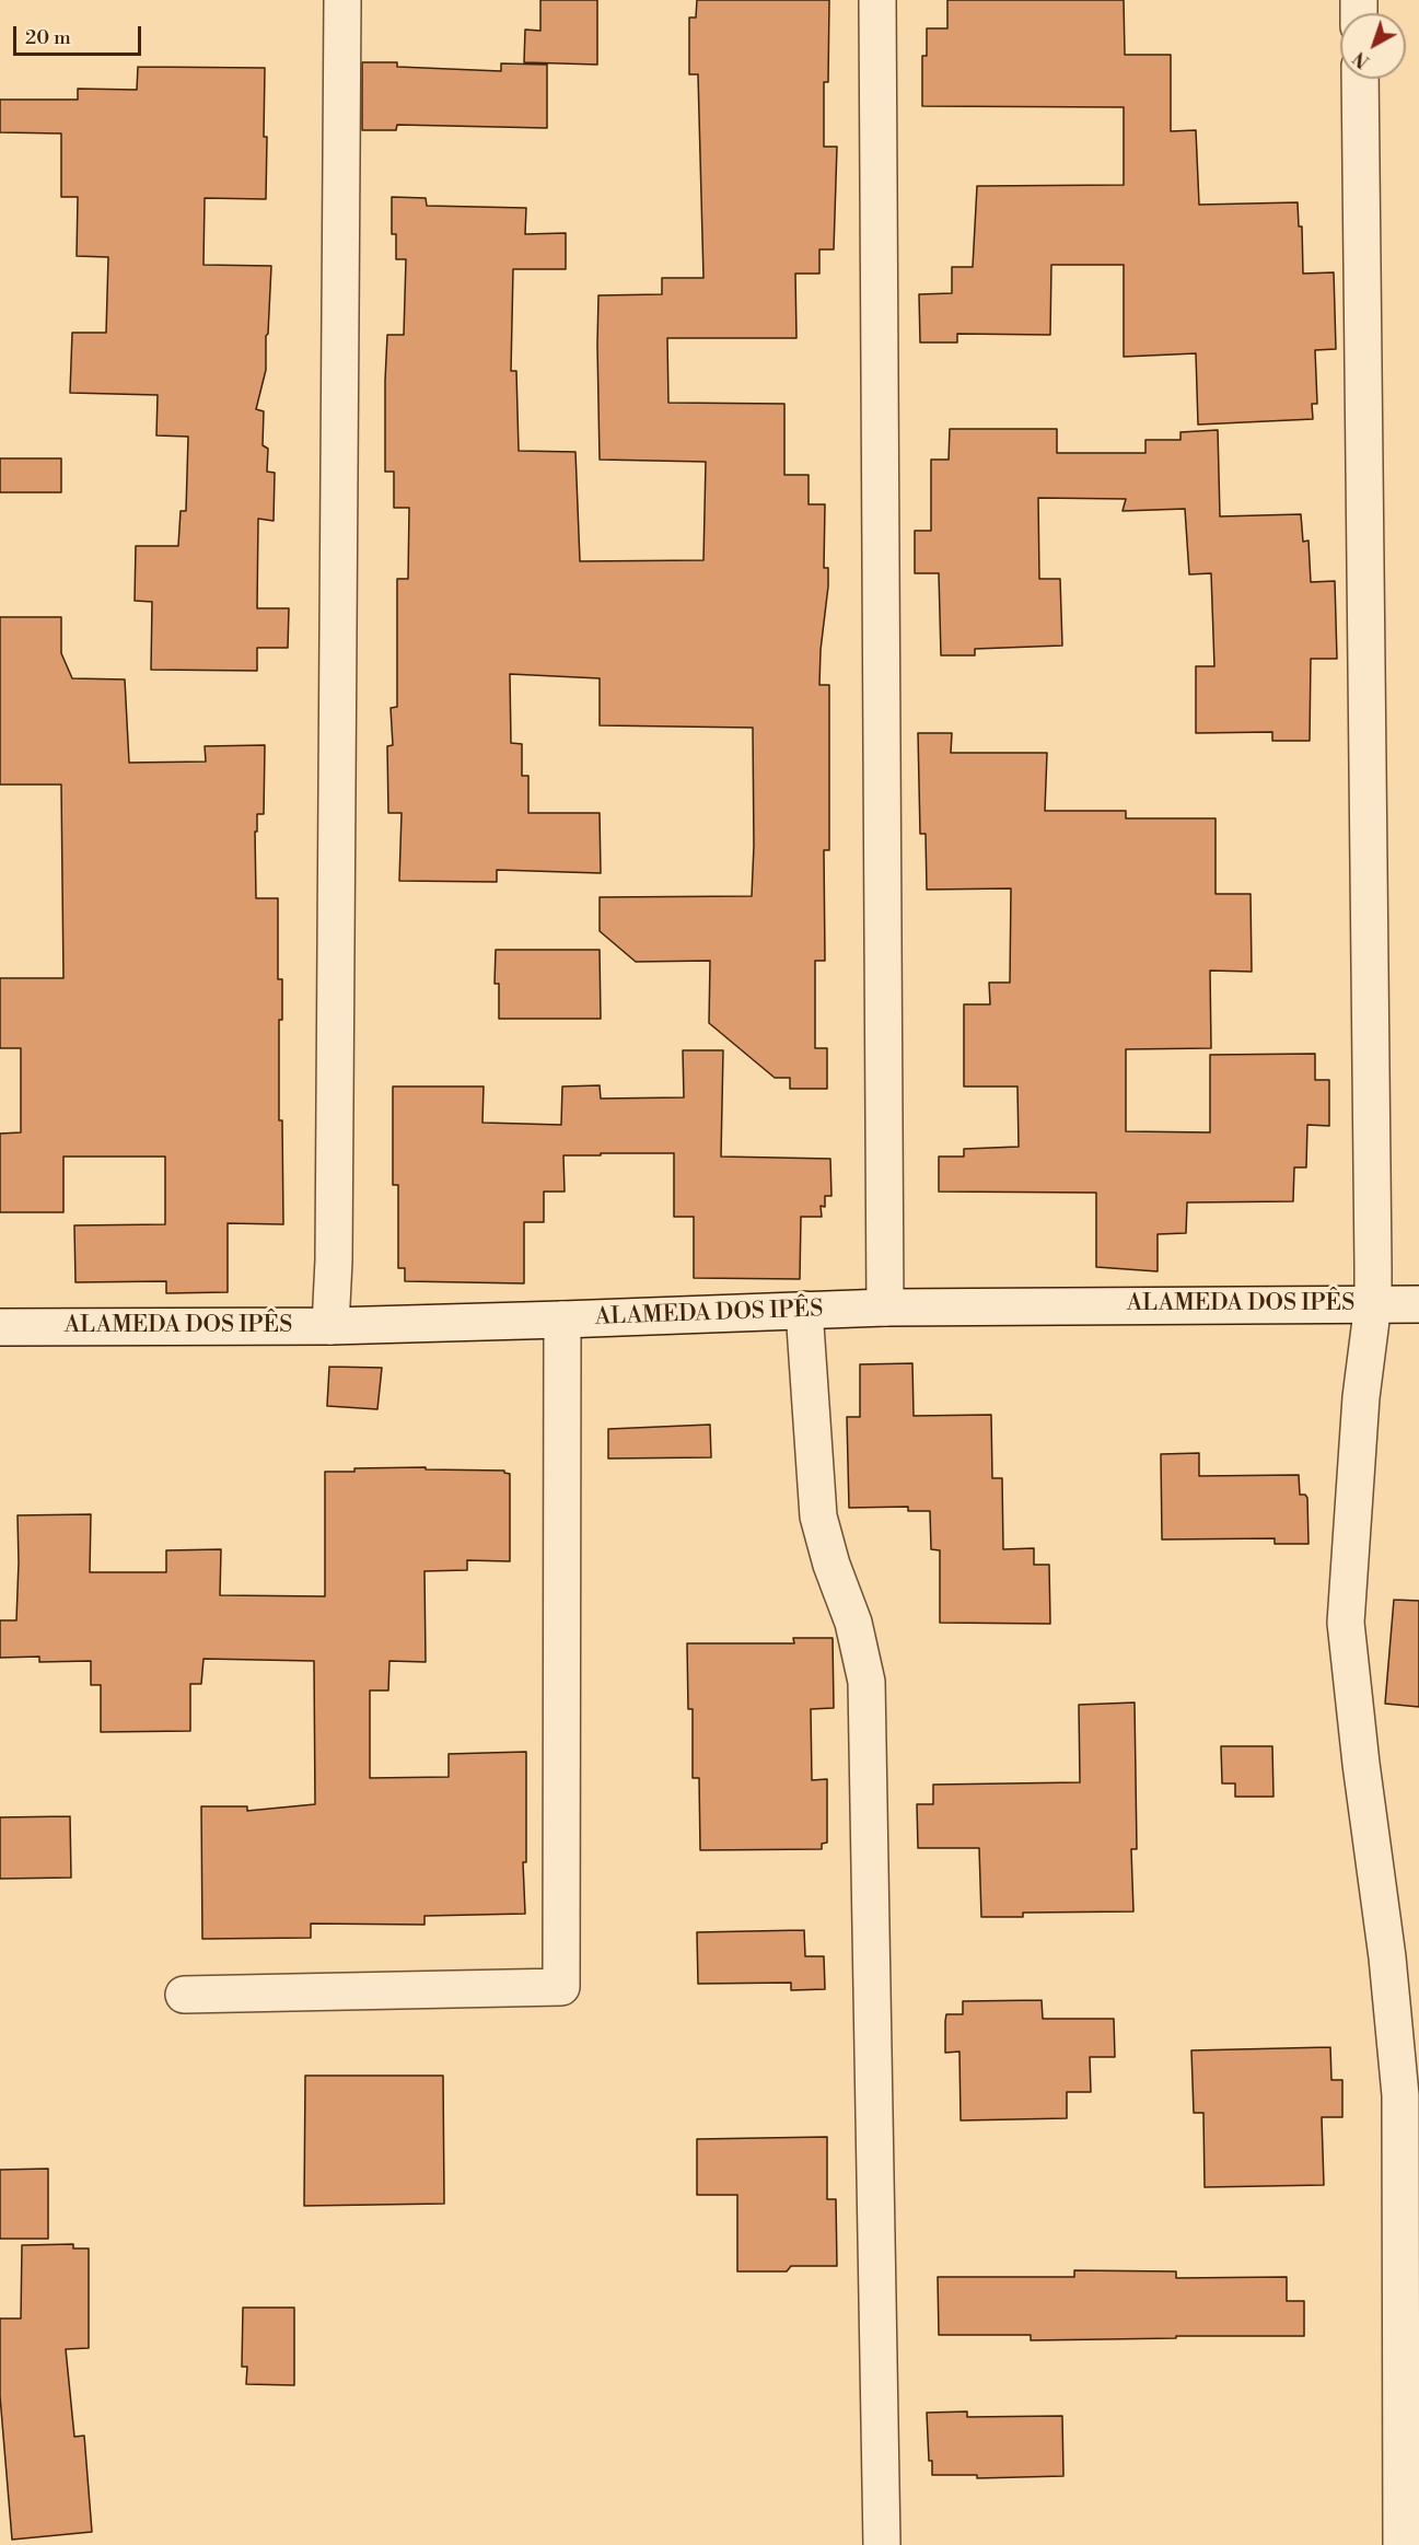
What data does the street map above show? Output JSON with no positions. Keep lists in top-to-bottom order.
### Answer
{
  "streets": {
    "street": ["ALAMEDA DOS IPÊS"]
  },
  "scale_bar": "20 m",
  "north": "bottom left"
}
